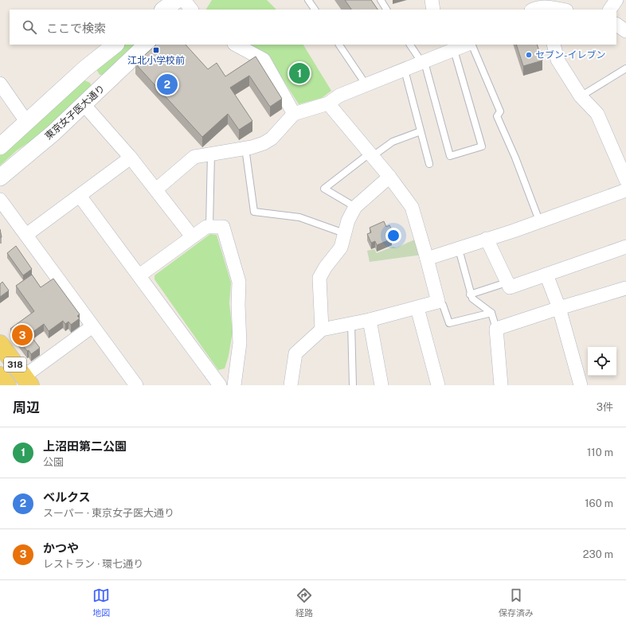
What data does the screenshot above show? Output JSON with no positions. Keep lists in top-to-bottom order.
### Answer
{
  "streets": {
    "main road": ["318"],
    "street": ["東京女子医大通り"]
  },
  "places": {
    "transit": ["江北小学校前"],
    "other": ["セブン-イレブン"]
  },
  "page": {
    "search": "ここで検索",
    "pins": ["1", "2", "3"],
    "heading": ["周辺", "3件"],
    "list": [
      {
        "mark": "1",
        "name": "上沼田第二公園",
        "note": "公園",
        "value": "110 m"
      },
      {
        "mark": "2",
        "name": "ベルクス",
        "note": "スーパー · 東京女子医大通り",
        "value": "160 m"
      },
      {
        "mark": "3",
        "name": "かつや",
        "note": "レストラン · 環七通り",
        "value": "230 m"
      }
    ],
    "nav": ["地図", "経路", "保存済み"]
  }
}
